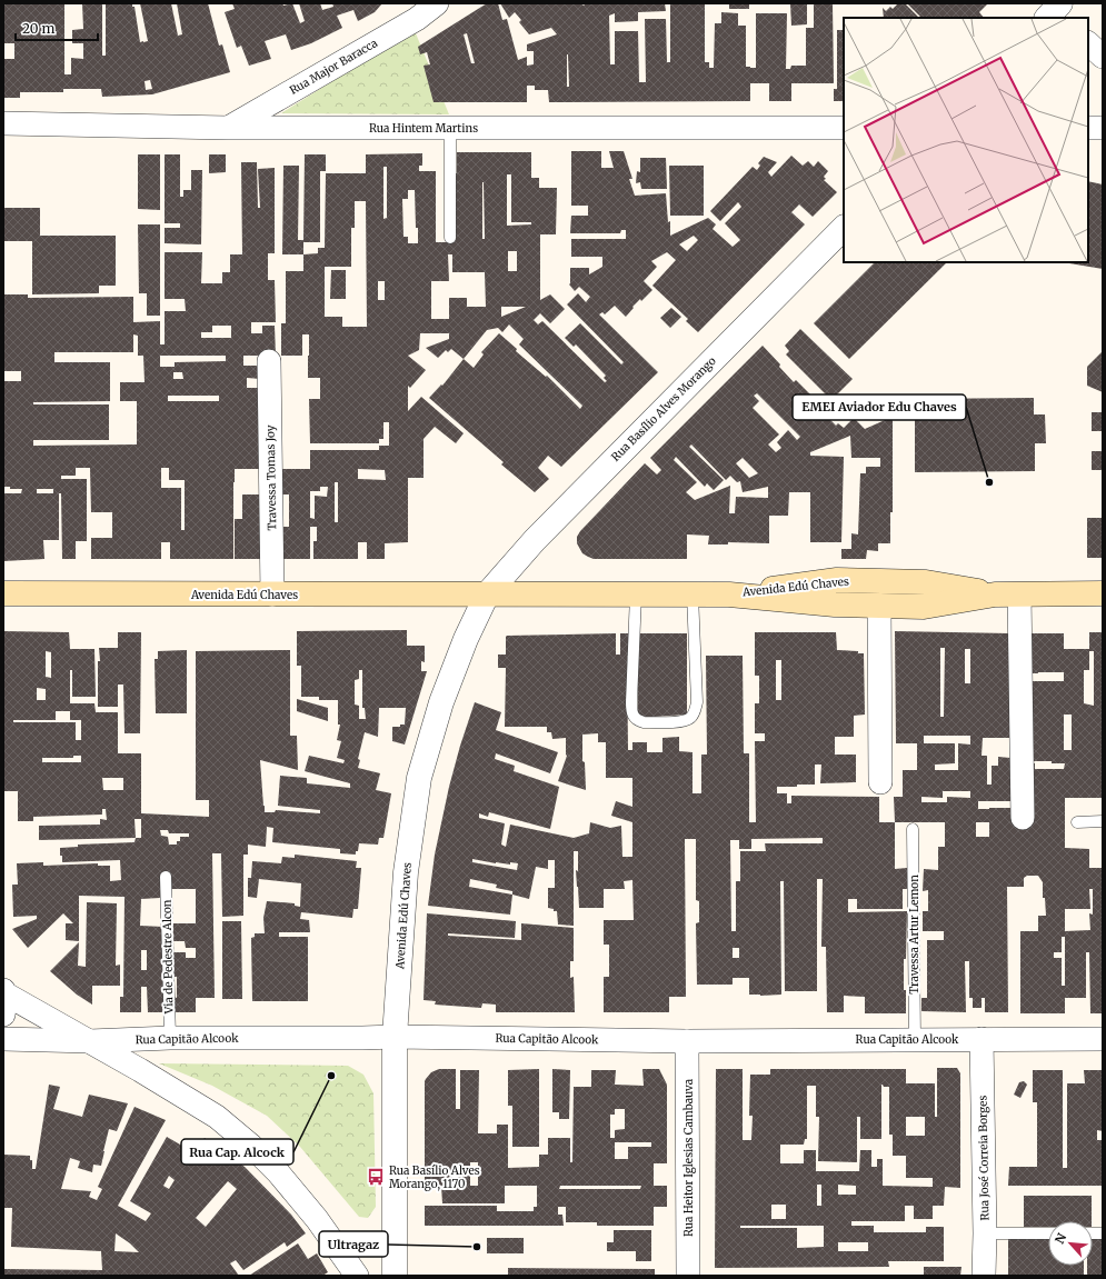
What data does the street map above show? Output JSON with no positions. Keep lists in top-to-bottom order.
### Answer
{
  "streets": {
    "main road": ["Avenida Edú Chaves"],
    "street": [
      "Rua Major Baracca",
      "Rua Hintem Martins",
      "Rua Basílio Alves Morango",
      "Travessa Tomas Joy",
      "Rua Capitão Alcook",
      "Rua Heitor Iglesias Cambauva",
      "Rua José Correia Borges"
    ],
    "lane": ["Travessa Artur Lemon", "Via de Pedestre Alcon"]
  },
  "crossings": [
    ["Rua Major Baracca", "Rua Hintem Martins"],
    ["Rua Basílio Alves Morango", "Avenida Edú Chaves"],
    ["Travessa Tomas Joy", "Avenida Edú Chaves"],
    ["Avenida Edú Chaves", "Rua Capitão Alcook"],
    ["Travessa Artur Lemon", "Rua Capitão Alcook"],
    ["Via de Pedestre Alcon", "Rua Capitão Alcook"],
    ["Rua Capitão Alcook", "Rua Heitor Iglesias Cambauva"],
    ["Rua Capitão Alcook", "Rua José Correia Borges"]
  ],
  "places": {
    "other": ["EMEI Aviador Edu Chaves", "Rua Cap. Alcock", "Ultragaz"],
    "bus stop": ["Rua Basílio Alves Morango, 1170"]
  },
  "scale_bar": "20 m",
  "north": "top left"
}
